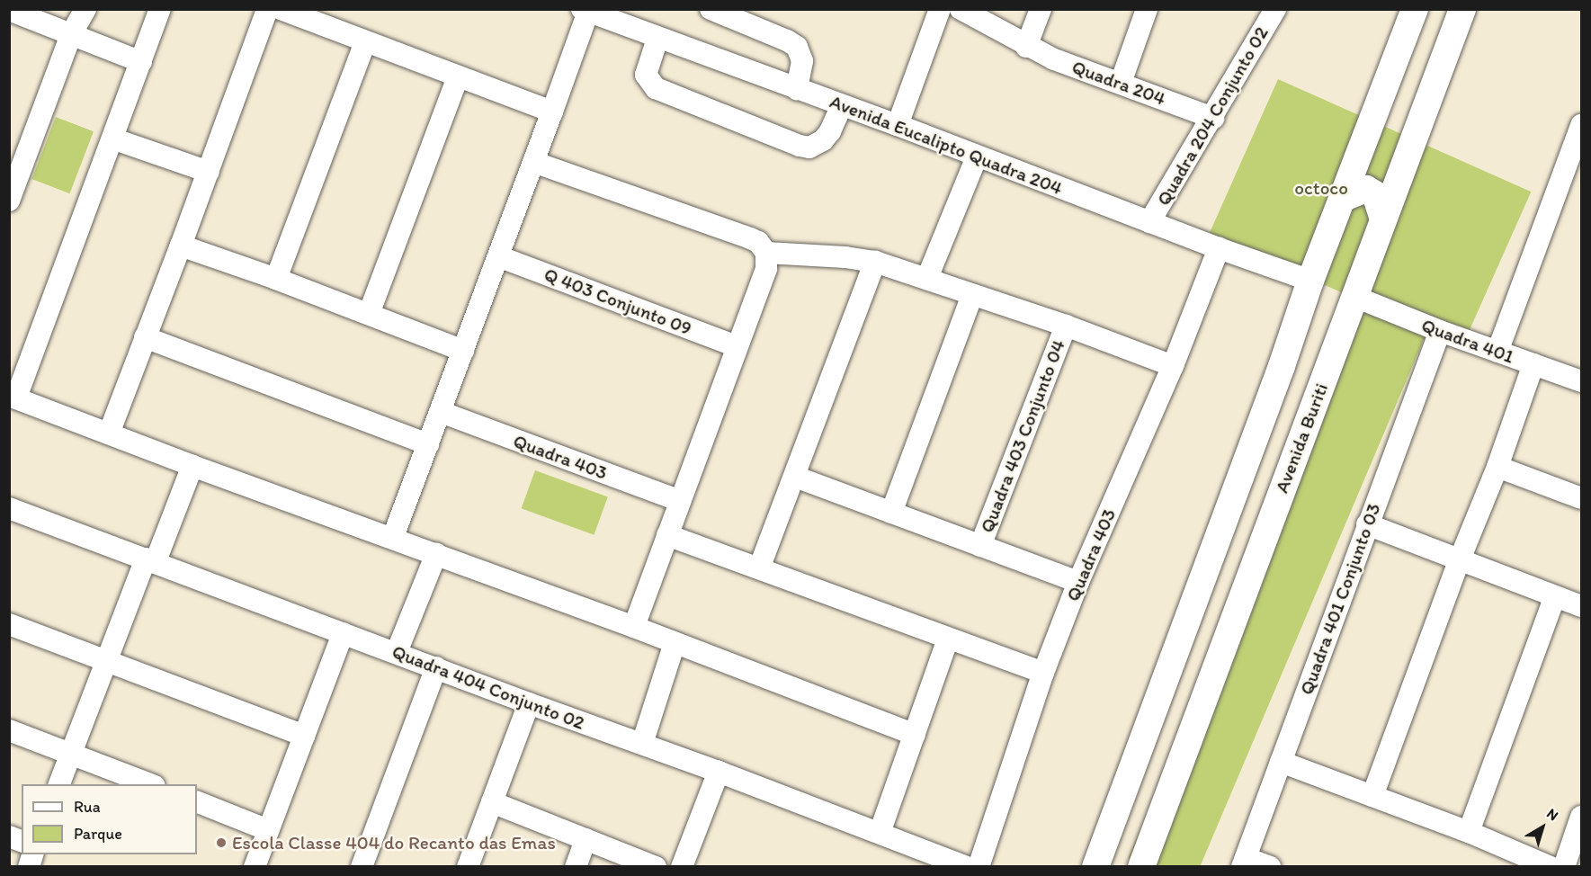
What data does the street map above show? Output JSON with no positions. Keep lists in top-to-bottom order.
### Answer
{
  "streets": {
    "main road": ["Avenida Buriti"],
    "street": [
      "Quadra 204",
      "Quadra 204 Conjunto 02",
      "Avenida Eucalipto Quadra 204",
      "Q 403 Conjunto 09",
      "Quadra 401",
      "Quadra 403 Conjunto 04",
      "Quadra 403",
      "Quadra 401 Conjunto 03",
      "Quadra 404 Conjunto 02"
    ]
  },
  "crossings": [
    ["Quadra 204", "Quadra 204 Conjunto 02"],
    ["Quadra 204 Conjunto 02", "Avenida Eucalipto Quadra 204"],
    ["Avenida Eucalipto Quadra 204", "Quadra 403"],
    ["Quadra 401", "Avenida Buriti"],
    ["Quadra 401", "Quadra 401 Conjunto 03"]
  ],
  "parks": ["octoco"],
  "places": ["Escola Classe 404 do Recanto das Emas"],
  "legend": ["Rua", "Parque"],
  "north": "top right"
}
